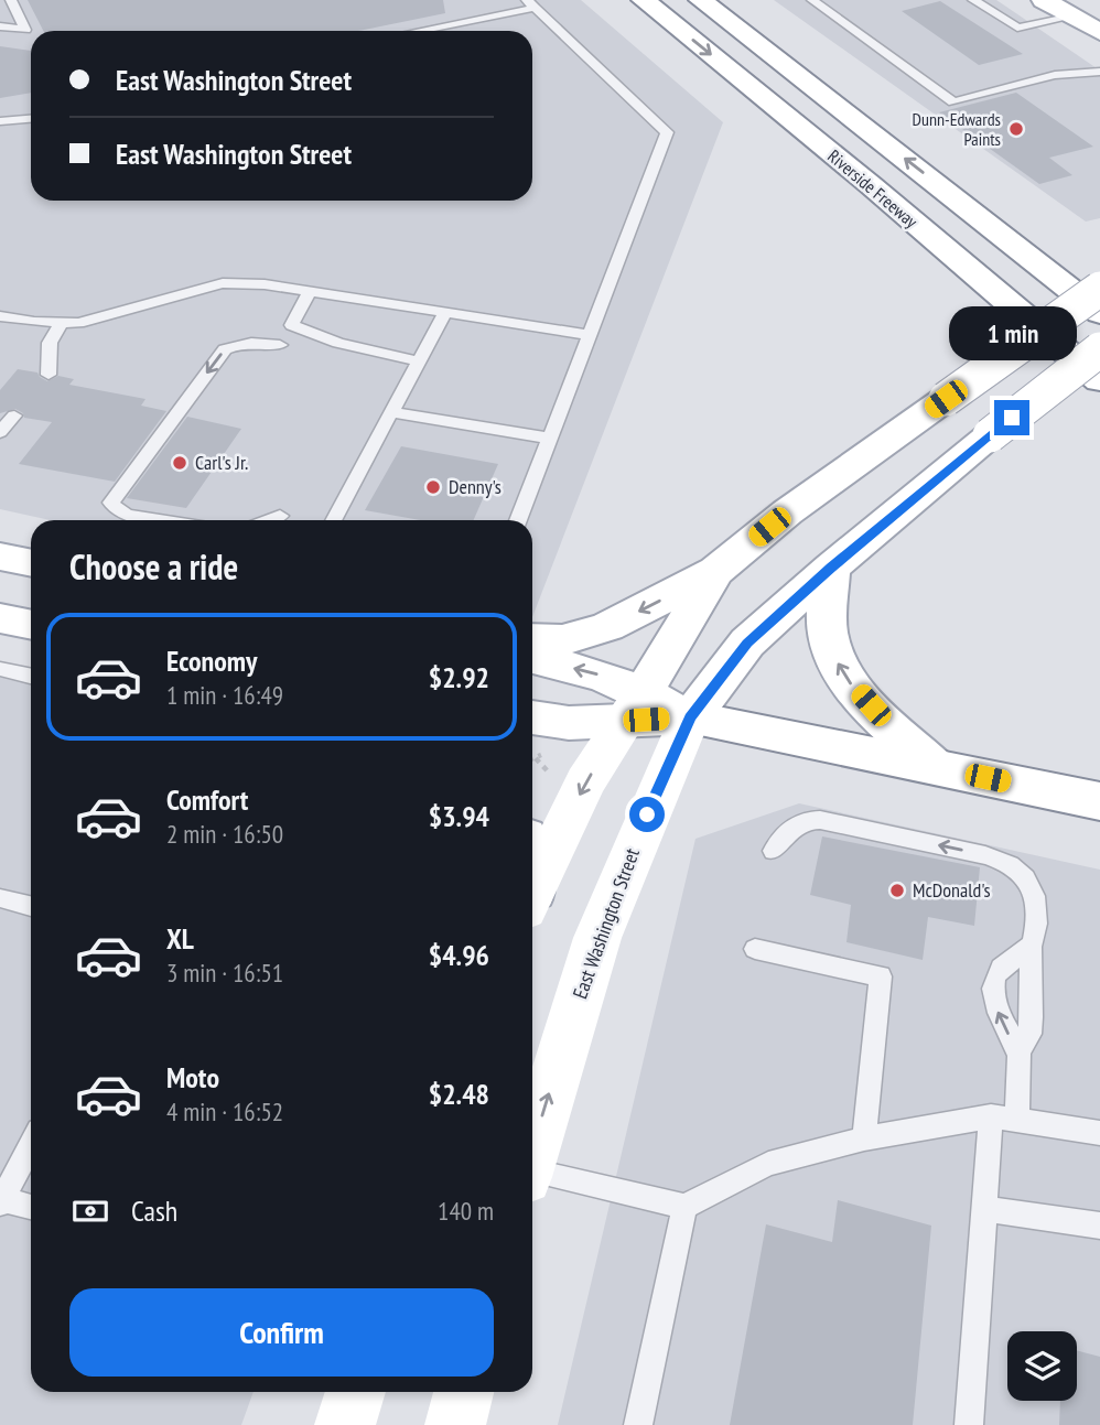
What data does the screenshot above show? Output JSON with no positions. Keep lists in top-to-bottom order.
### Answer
{
  "streets": {
    "main road": ["Riverside Freeway", "East Washington Street"]
  },
  "places": [
    "Dunn-Edwards Paints",
    "Carl's Jr.",
    "Denny's",
    "McDonald's"
  ],
  "page": {
    "banner": ["East Washington Street", "East Washington Street"],
    "bubble": "1 min",
    "heading": "Choose a ride",
    "list": [
      {
        "name": "Economy",
        "note": "1 min · 16:49",
        "value": "$2.92"
      },
      {
        "name": "Comfort",
        "note": "2 min · 16:50",
        "value": "$3.94"
      },
      {
        "name": "XL",
        "note": "3 min · 16:51",
        "value": "$4.96"
      },
      {
        "name": "Moto",
        "note": "4 min · 16:52",
        "value": "$2.48"
      }
    ],
    "pay": ["Cash", "140 m"],
    "buttons": "Confirm"
  }
}
